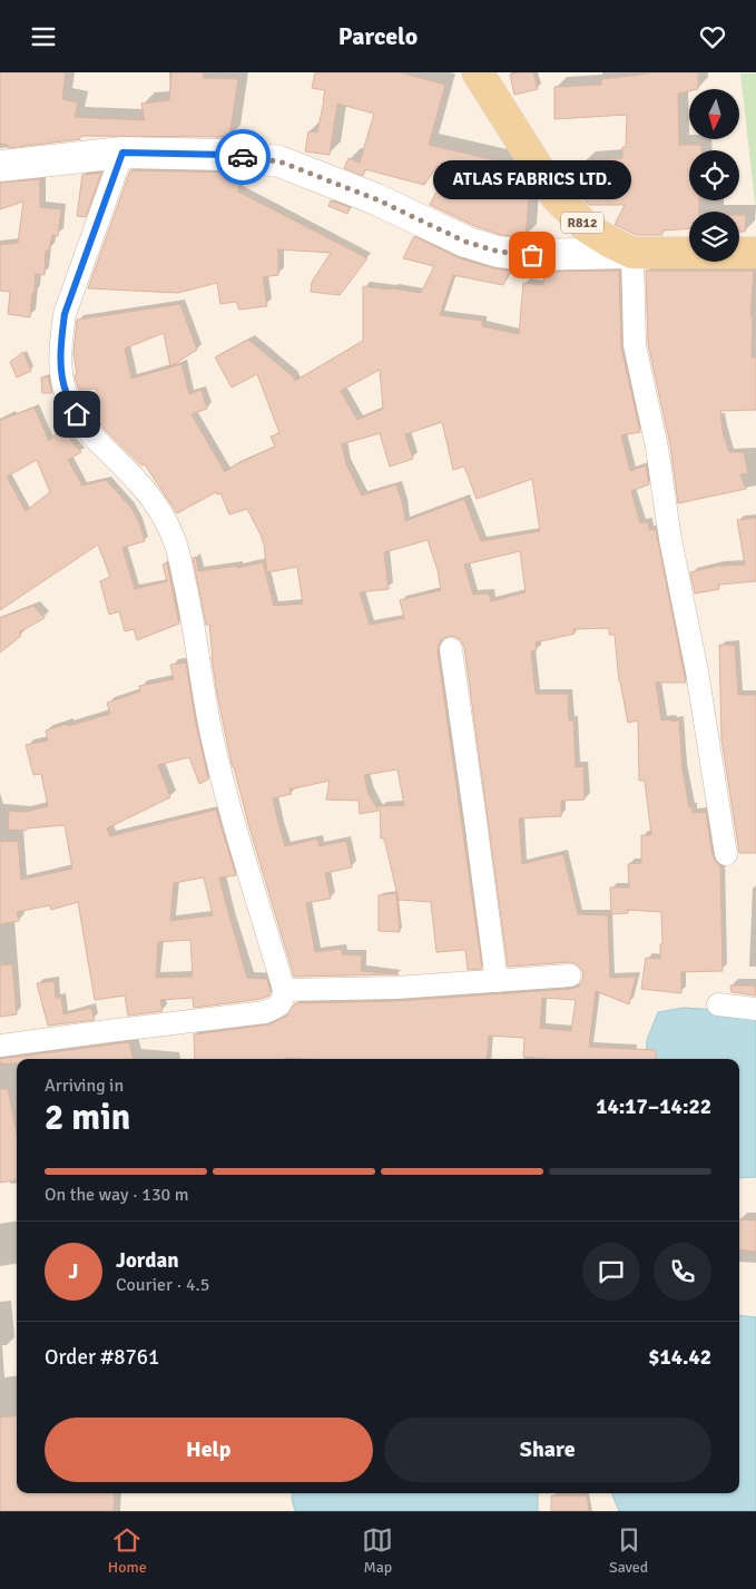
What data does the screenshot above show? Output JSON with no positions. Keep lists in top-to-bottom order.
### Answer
{
  "streets": {
    "main road": ["R812"]
  },
  "places": ["ATLAS FABRICS LTD."],
  "north": "bottom",
  "page": {
    "header": "Parcelo",
    "bubble": "ATLAS FABRICS LTD.",
    "heading": ["2 min", "Arriving in", "14:17–14:22"],
    "panel": [
      "Jordan",
      "Courier · 4.5",
      "Order #8761",
      "$14.42"
    ],
    "bar": "On the way · 130 m",
    "round": "J",
    "buttons": ["Help", "Share"],
    "tabs": ["Home", "Map", "Saved"]
  }
}
